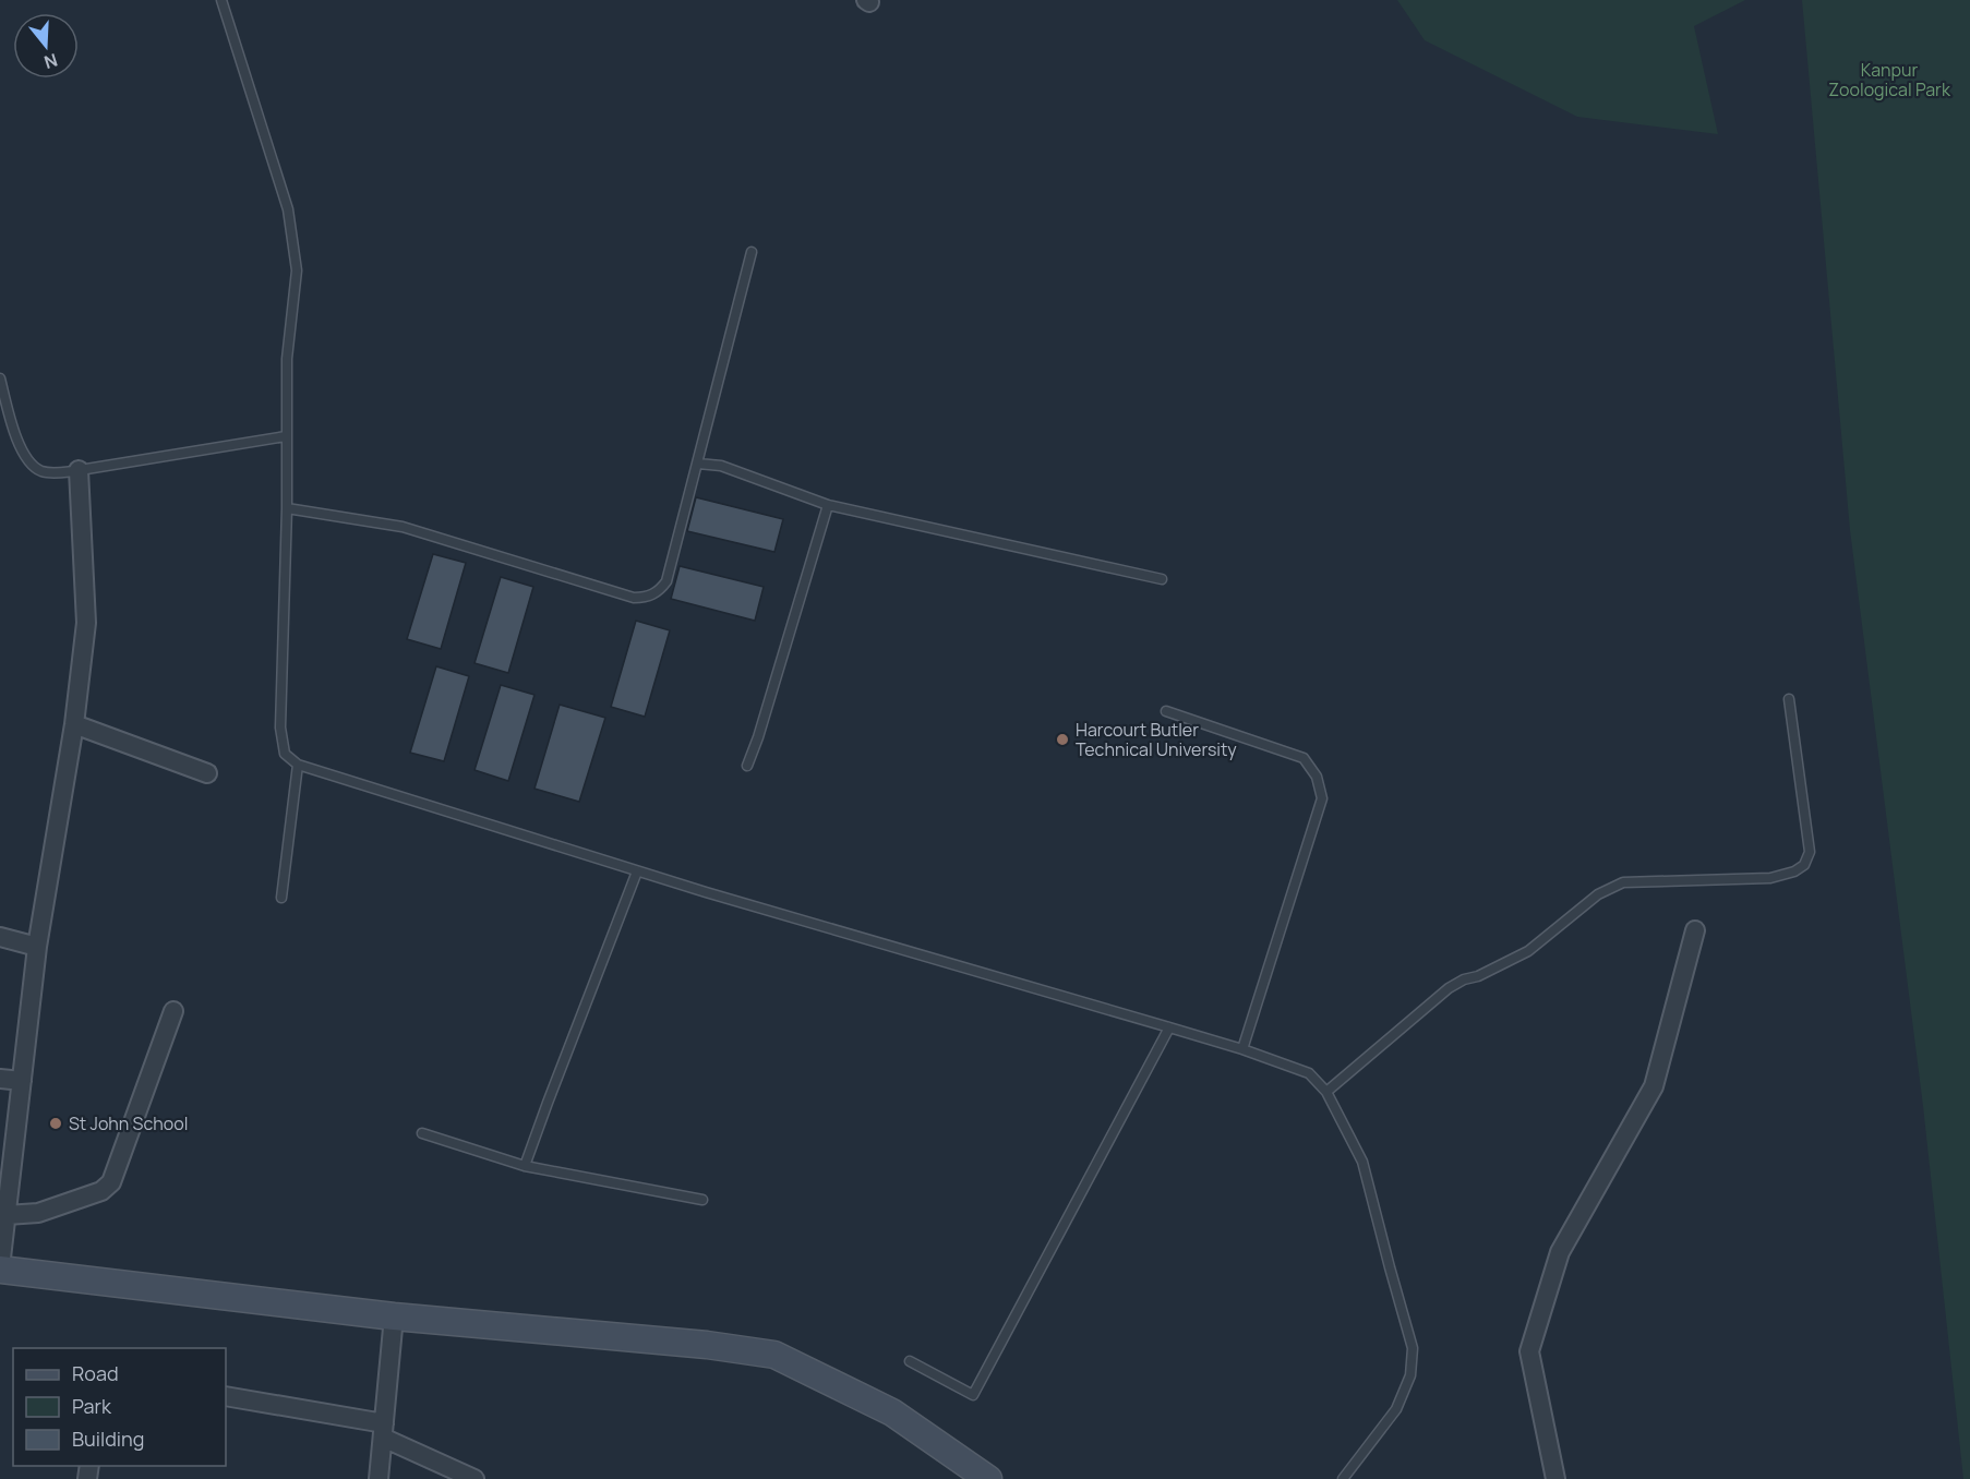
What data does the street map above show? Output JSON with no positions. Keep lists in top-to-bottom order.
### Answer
{
  "parks": ["Kanpur Zoological Park"],
  "places": ["Harcourt Butler Technical University", "St John School"],
  "legend": ["Road", "Park", "Building"],
  "north": "bottom"
}
